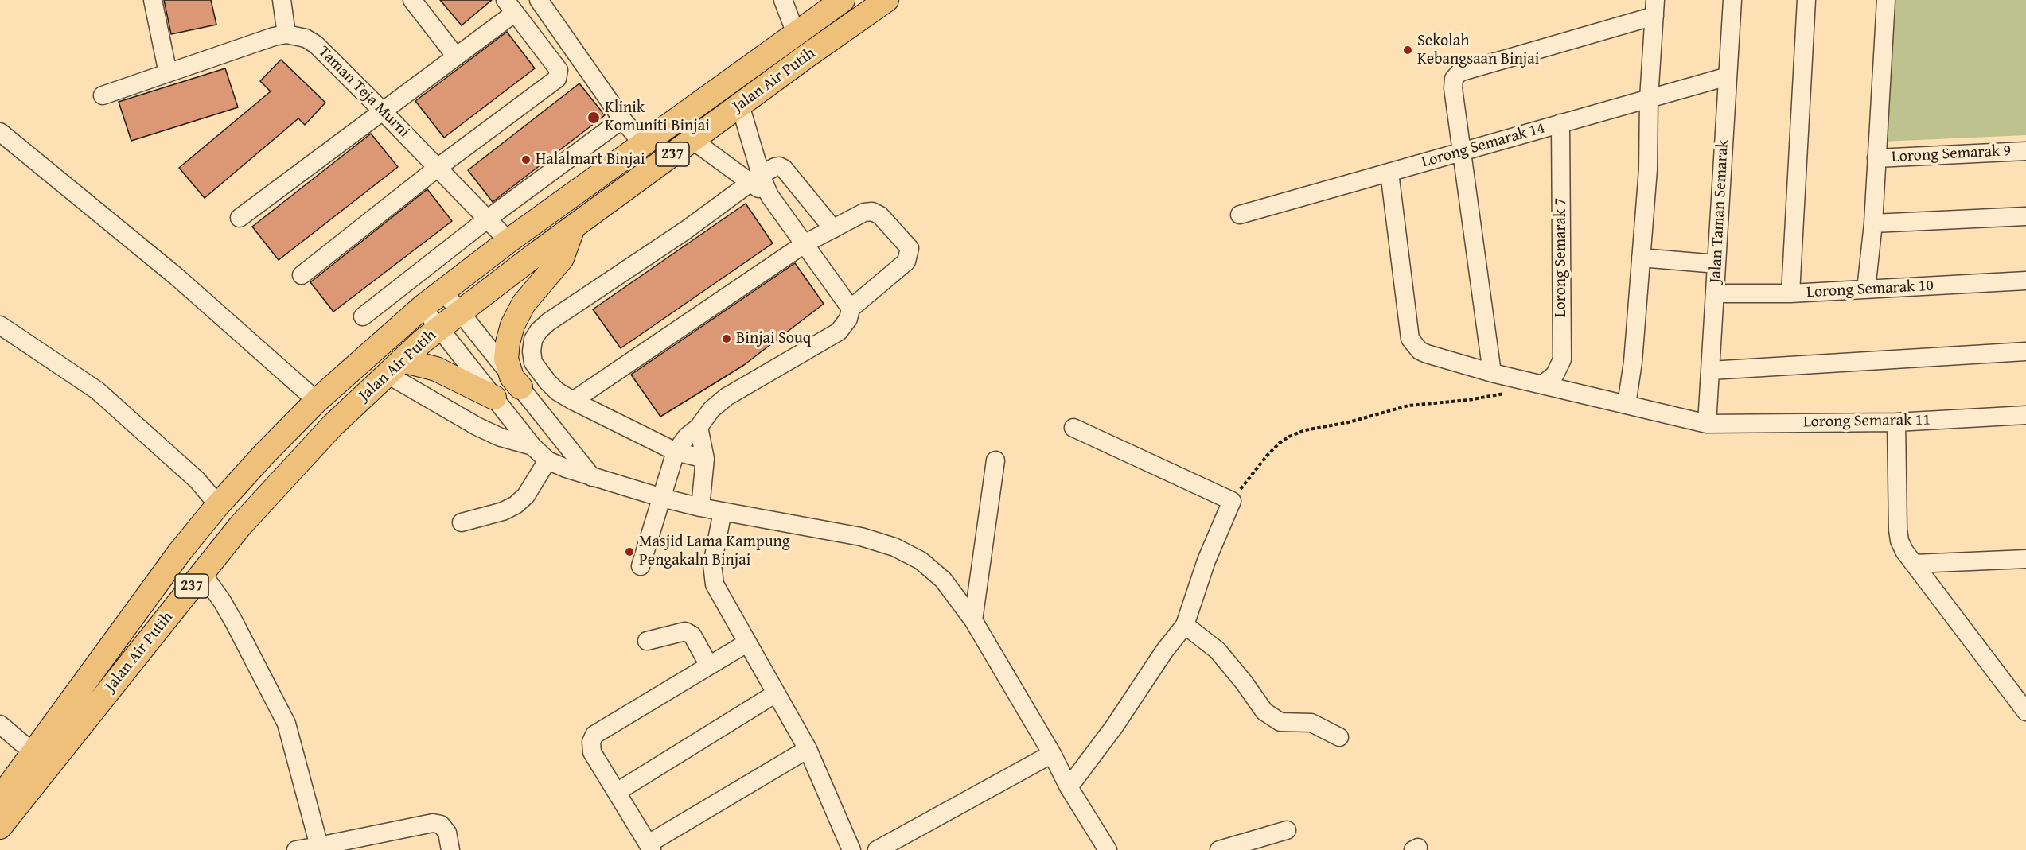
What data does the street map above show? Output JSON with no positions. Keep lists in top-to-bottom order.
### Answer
{
  "streets": {
    "main road": ["Jalan Air Putih", "237"],
    "street": [
      "Taman Teja Murni",
      "Lorong Semarak 14",
      "Lorong Semarak 9",
      "Jalan Taman Semarak",
      "Lorong Semarak 7",
      "Lorong Semarak 10",
      "Lorong Semarak 11"
    ]
  },
  "crossings": [
    ["Jalan Air Putih", "Taman Teja Murni"],
    ["Lorong Semarak 14", "Jalan Taman Semarak"],
    ["Lorong Semarak 14", "Lorong Semarak 7"],
    ["Lorong Semarak 14", "Lorong Semarak 11"],
    ["Jalan Taman Semarak", "Lorong Semarak 10"],
    ["Jalan Taman Semarak", "Lorong Semarak 11"],
    ["Lorong Semarak 7", "Lorong Semarak 11"]
  ],
  "places": [
    "Sekolah Kebangsaan Binjai",
    "Klinik Komuniti Binjai",
    "Halalmart Binjai",
    "Binjai Souq",
    "Masjid Lama Kampung Pengakaln Binjai"
  ]
}
